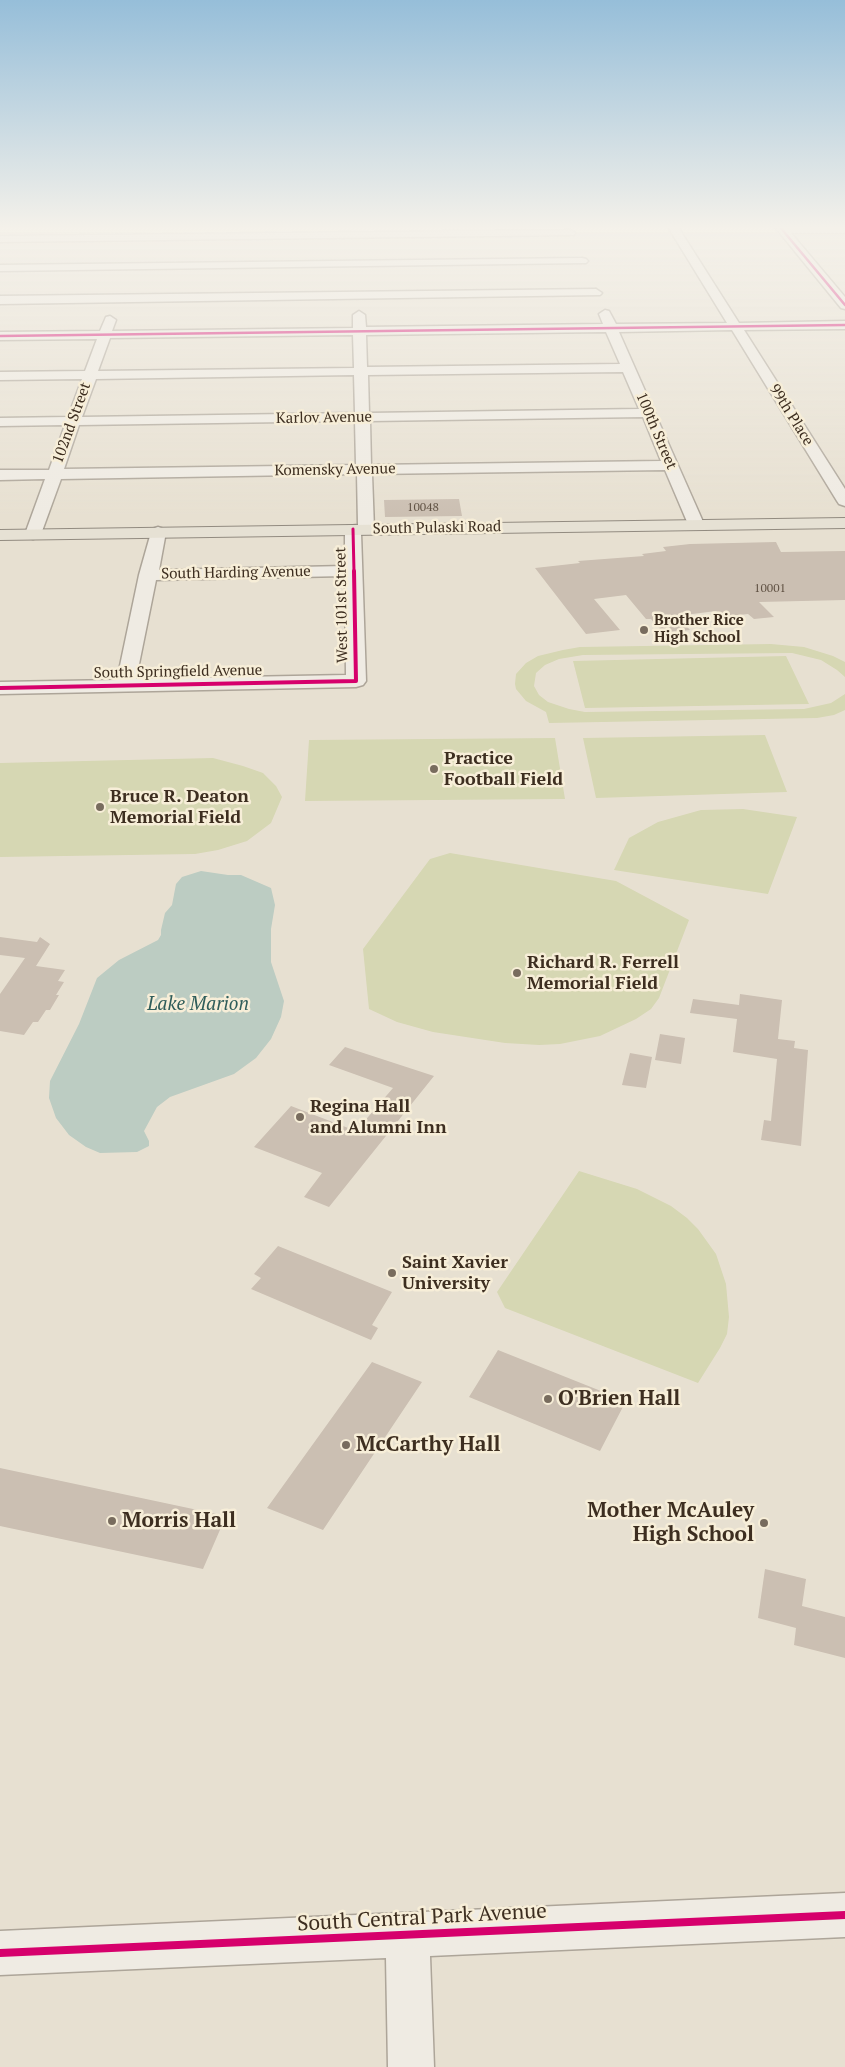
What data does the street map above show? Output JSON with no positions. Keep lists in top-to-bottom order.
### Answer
{
  "streets": {
    "main road": ["South Pulaski Road"],
    "street": [
      "99th Place",
      "Karlov Avenue",
      "102nd Street",
      "100th Street",
      "Komensky Avenue",
      "South Harding Avenue",
      "West 101st Street",
      "South Springfield Avenue",
      "South Central Park Avenue"
    ]
  },
  "crossings": [
    ["Karlov Avenue", "102nd Street"],
    ["Karlov Avenue", "100th Street"],
    ["Karlov Avenue", "West 101st Street"],
    ["102nd Street", "Komensky Avenue"],
    ["102nd Street", "South Pulaski Road"],
    ["100th Street", "Komensky Avenue"],
    ["100th Street", "South Pulaski Road"],
    ["Komensky Avenue", "West 101st Street"],
    ["South Pulaski Road", "West 101st Street"],
    ["South Harding Avenue", "West 101st Street"],
    ["West 101st Street", "South Springfield Avenue"]
  ],
  "water": ["Lake Marion"],
  "places": [
    "Brother Rice High School",
    "Practice Football Field",
    "Bruce R. Deaton Memorial Field",
    "Richard R. Ferrell Memorial Field",
    "Regina Hall and Alumni Inn",
    "Saint Xavier University",
    "O'Brien Hall",
    "McCarthy Hall",
    "Morris Hall",
    "Mother McAuley High School"
  ],
  "house_numbers": ["10048", "10001"]
}
